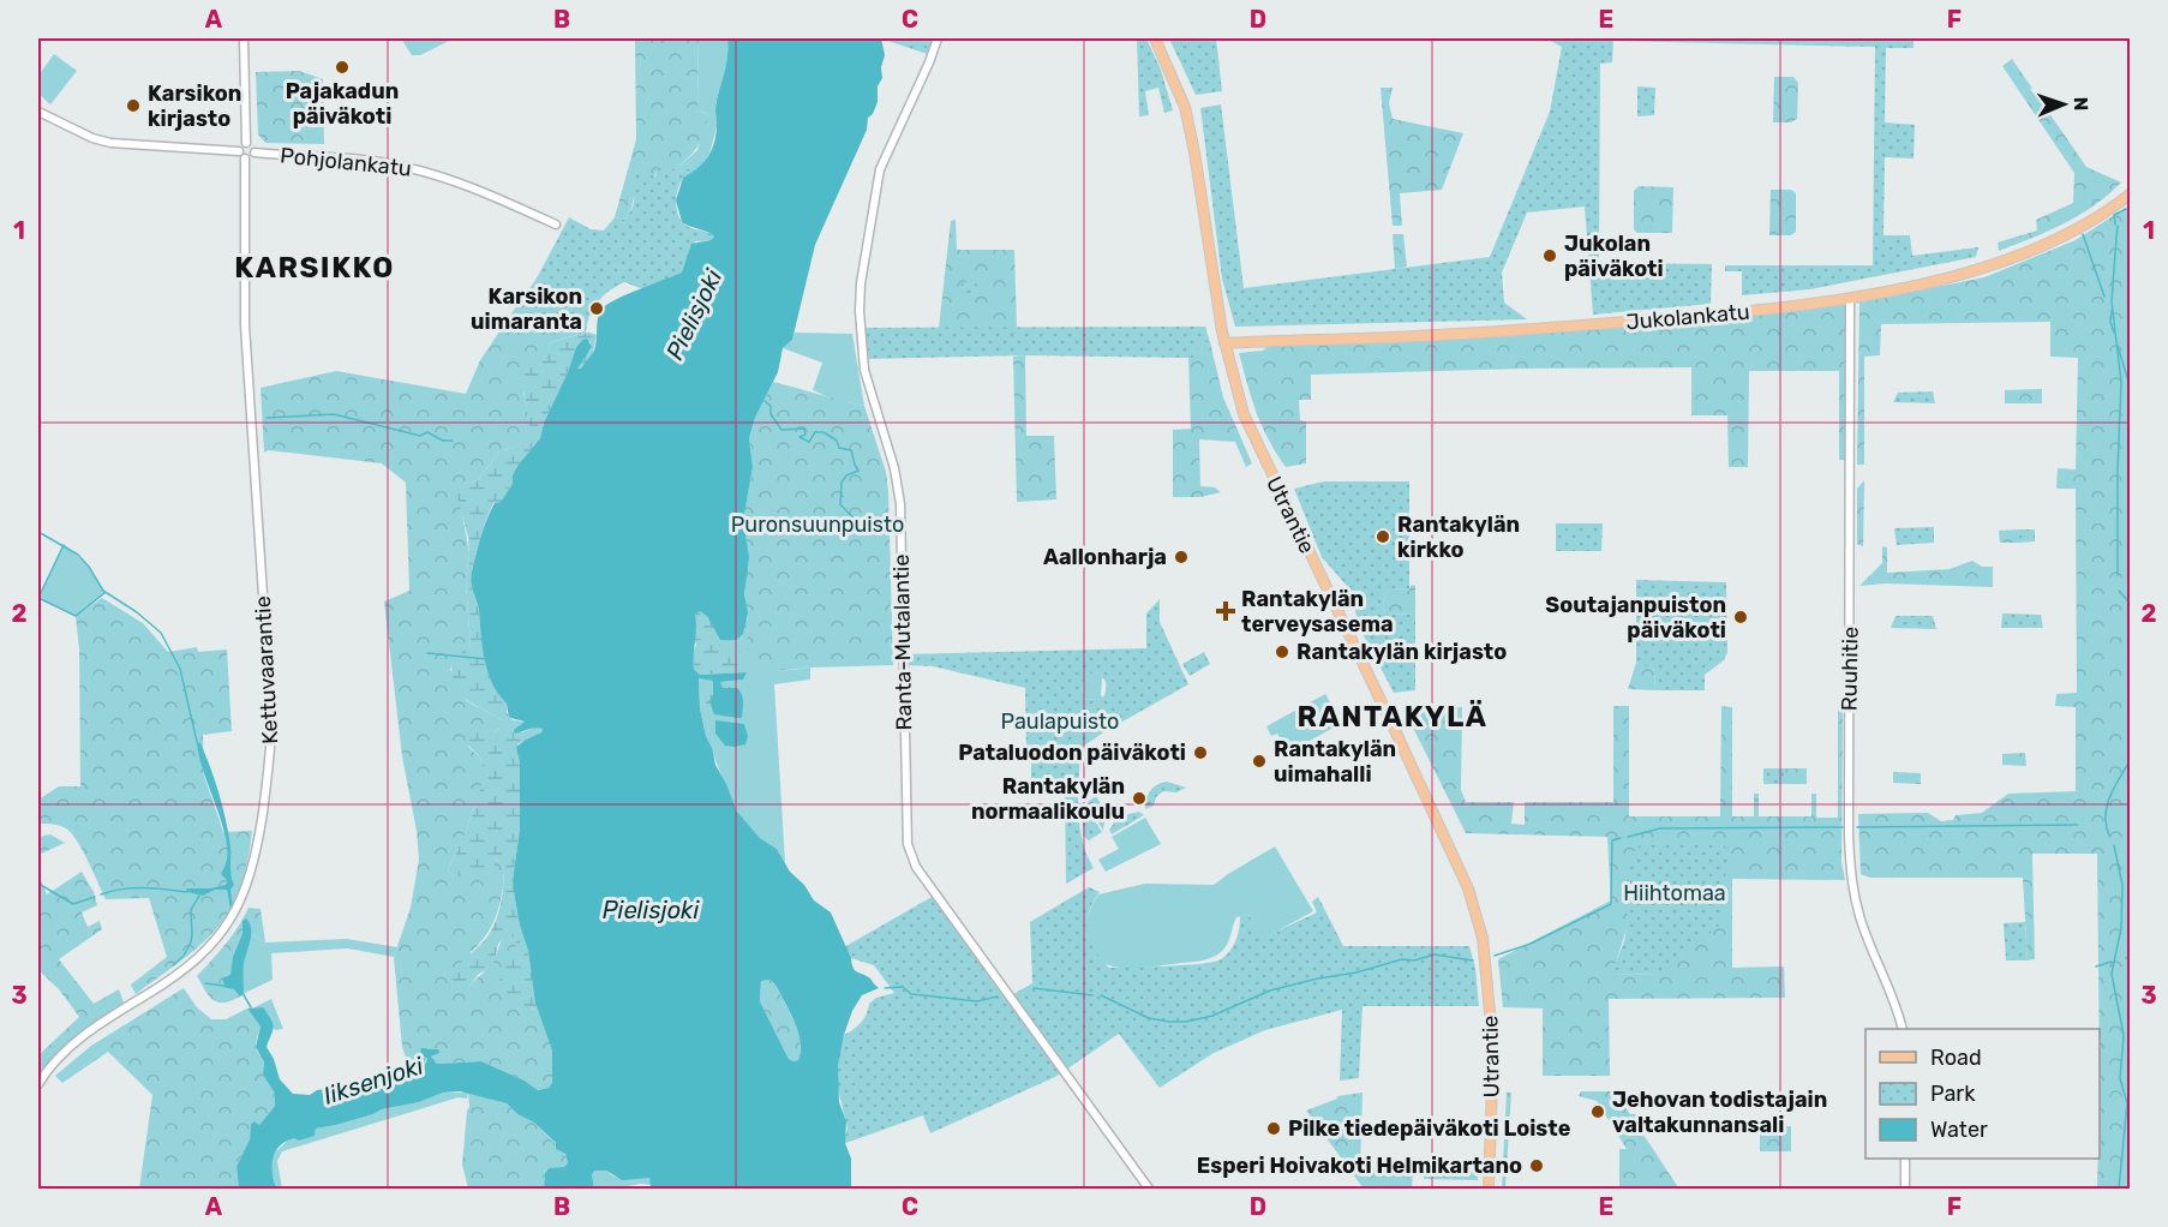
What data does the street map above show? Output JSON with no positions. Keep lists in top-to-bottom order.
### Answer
{
  "streets": {
    "main road": ["Jukolankatu", "Utrantie"],
    "street": [
      "Pohjolankatu",
      "Ranta-Mutalantie",
      "Ruuhitie",
      "Kettuvaarantie"
    ]
  },
  "crossings": [
    ["Pohjolankatu", "Kettuvaarantie"],
    ["Jukolankatu", "Utrantie"],
    ["Jukolankatu", "Ruuhitie"]
  ],
  "districts": ["KARSIKKO", "RANTAKYLÄ"],
  "water": ["Pielisjoki", "Iiksenjoki"],
  "parks": ["Puronsuunpuisto", "Paulapuisto", "Hiihtomaa"],
  "places": {
    "other": [
      "Pajakadun päiväkoti",
      "Karsikon kirjasto",
      "Jukolan päiväkoti",
      "Karsikon uimaranta",
      "Rantakylän kirkko",
      "Aallonharja",
      "Soutajanpuiston päiväkoti",
      "Rantakylän kirjasto",
      "Pataluodon päiväkoti",
      "Rantakylän uimahalli",
      "Rantakylän normaalikoulu",
      "Jehovan todistajain valtakunnansali",
      "Pilke tiedepäiväkoti Loiste",
      "Esperi Hoivakoti Helmikartano"
    ],
    "health": ["Rantakylän terveysasema"]
  },
  "legend": ["Road", "Park", "Water"],
  "north": "right",
  "grid": {
    "columns": [
      "A",
      "B",
      "C",
      "D",
      "E",
      "F"
    ],
    "rows": ["1", "2", "3"]
  }
}
